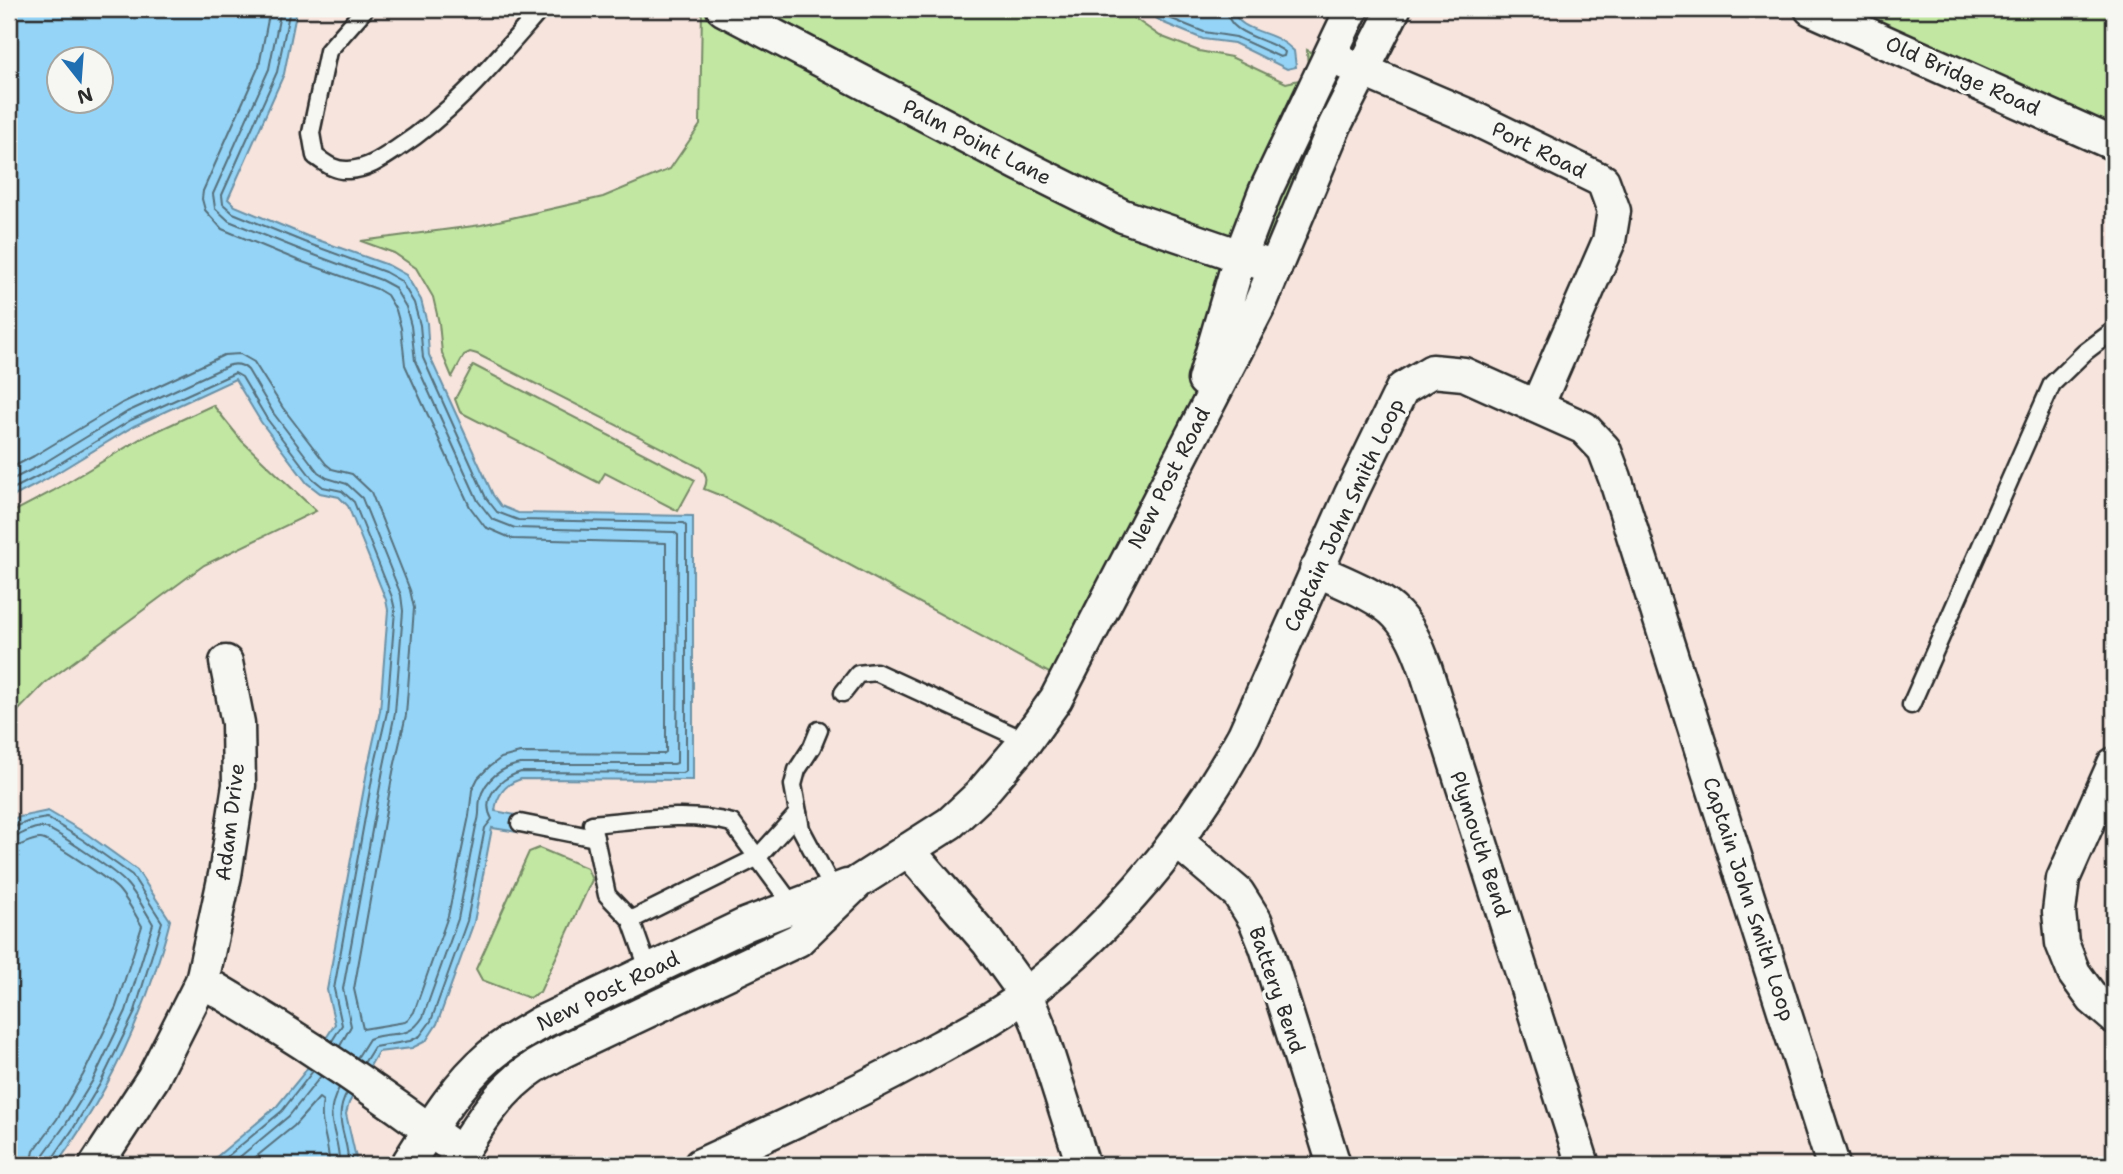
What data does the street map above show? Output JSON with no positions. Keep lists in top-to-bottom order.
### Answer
{
  "streets": {
    "street": [
      "Old Bridge Road",
      "Palm Point Lane",
      "Port Road",
      "New Post Road",
      "Captain John Smith Loop",
      "Adam Drive",
      "Plymouth Bend",
      "Battery Bend"
    ]
  },
  "crossings": [
    ["Palm Point Lane", "New Post Road"],
    ["Port Road", "New Post Road"],
    ["Port Road", "Captain John Smith Loop"],
    ["Captain John Smith Loop", "Plymouth Bend"],
    ["Captain John Smith Loop", "Battery Bend"]
  ],
  "north": "bottom"
}
